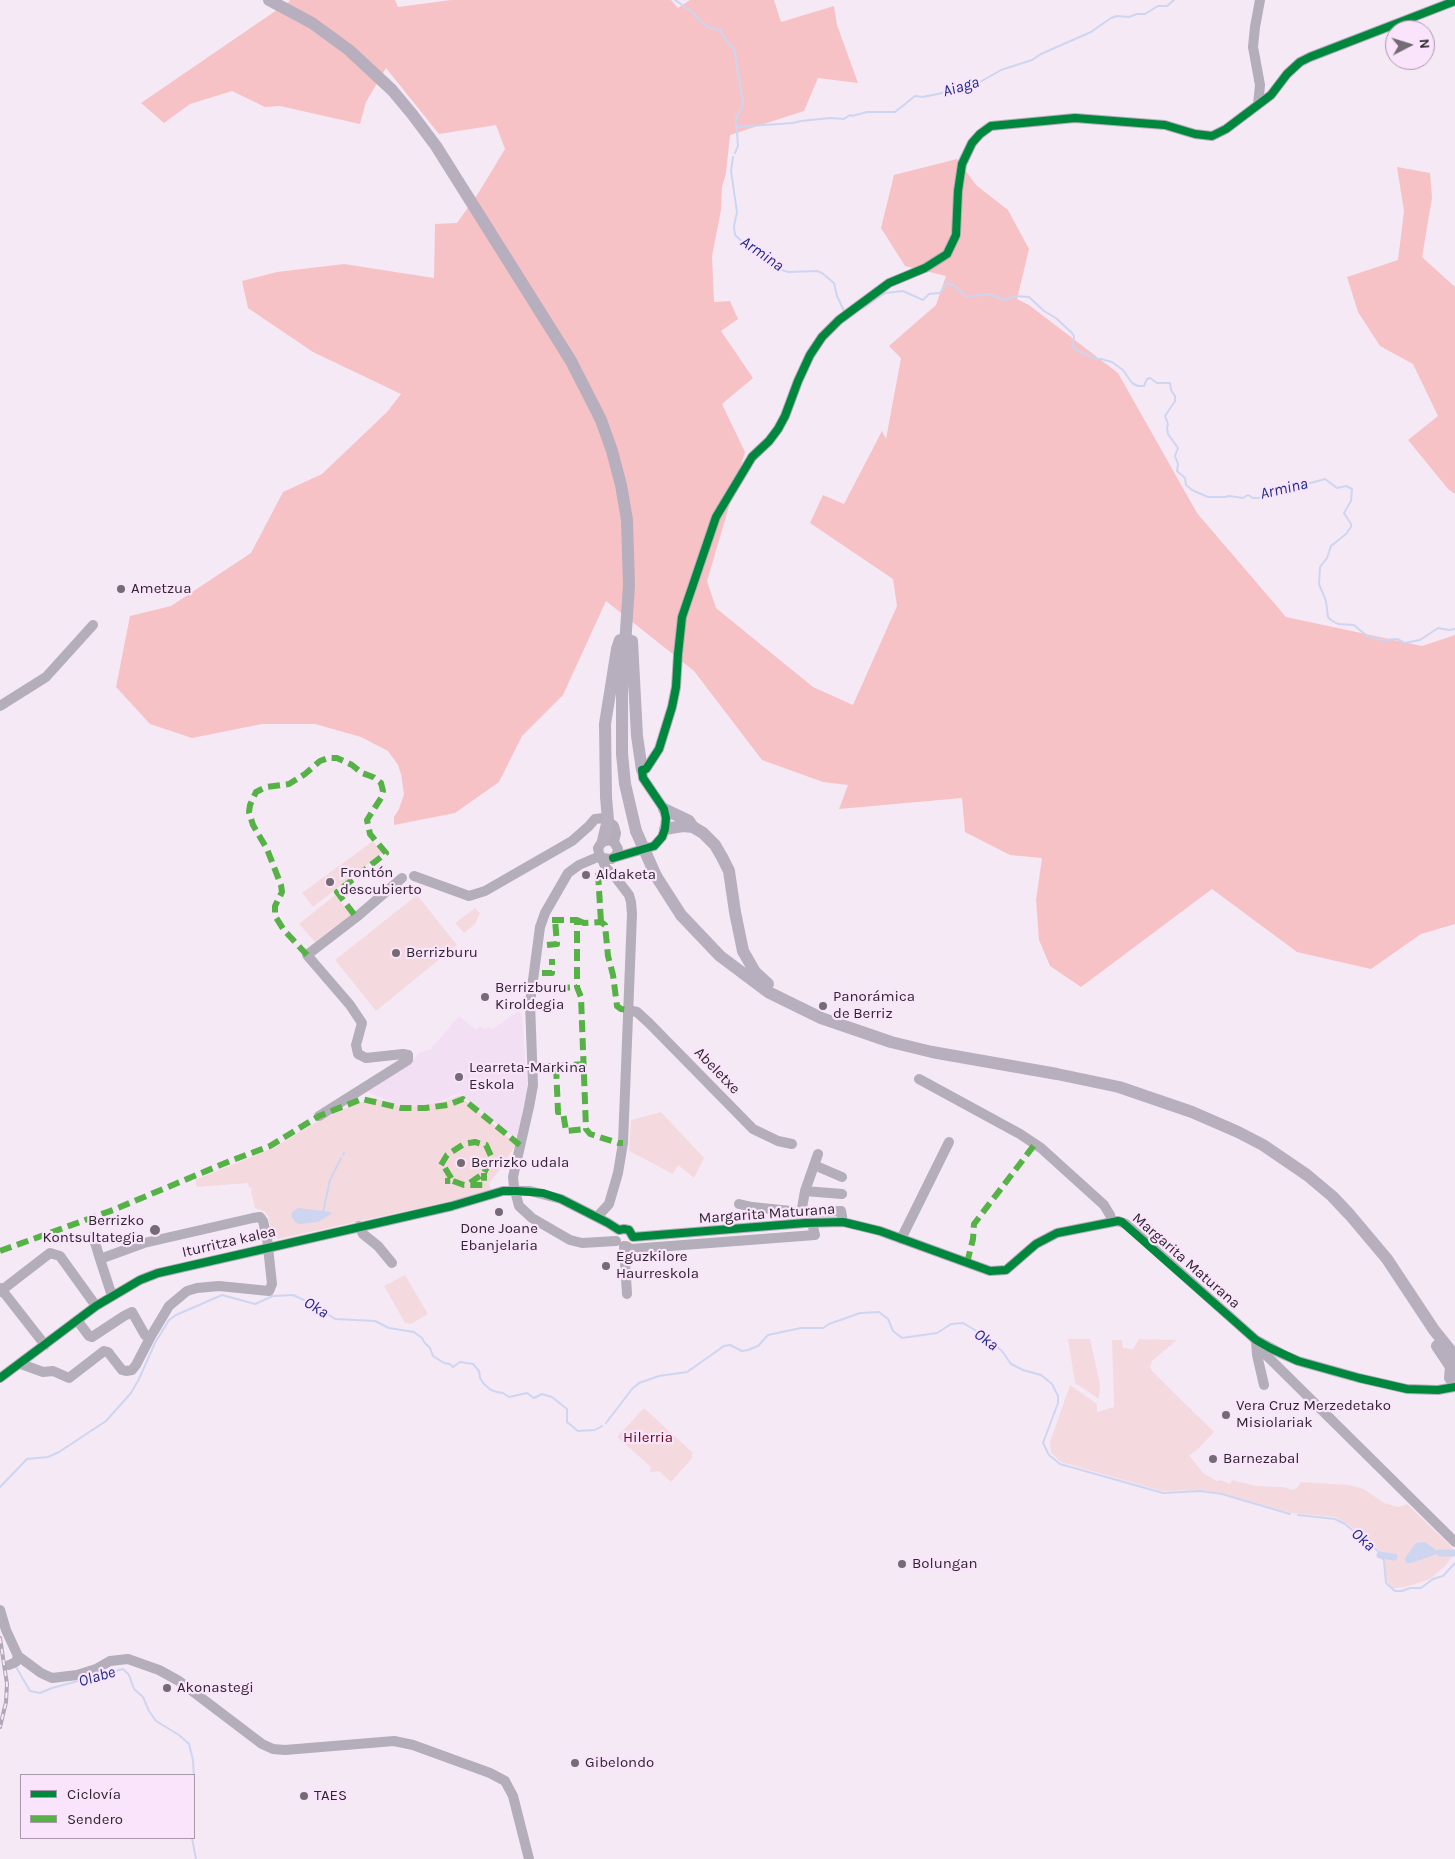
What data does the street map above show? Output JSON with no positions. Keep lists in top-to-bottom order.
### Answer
{
  "streets": {
    "street": ["Abeletxe", "Margarita Maturana", "Iturritza kalea"]
  },
  "water": [
    "Aiaga",
    "Armina",
    "Oka",
    "Olabe"
  ],
  "parks": ["Hilerria"],
  "places": [
    "Ametzua",
    "Aldaketa",
    "Frontón descubierto",
    "Berrizburu",
    "Berrizburu Kiroldegia",
    "Panorámica de Berriz",
    "Learreta-Markina Eskola",
    "Berrizko udala",
    "Done Joane Ebanjelaria",
    "Berrizko Kontsultategia",
    "Eguzkilore Haurreskola",
    "Vera Cruz Merzedetako Misiolariak",
    "Barnezabal",
    "Bolungan",
    "Akonastegi",
    "Gibelondo",
    "TAES"
  ],
  "legend": ["Ciclovía", "Sendero"],
  "north": "right"
}
